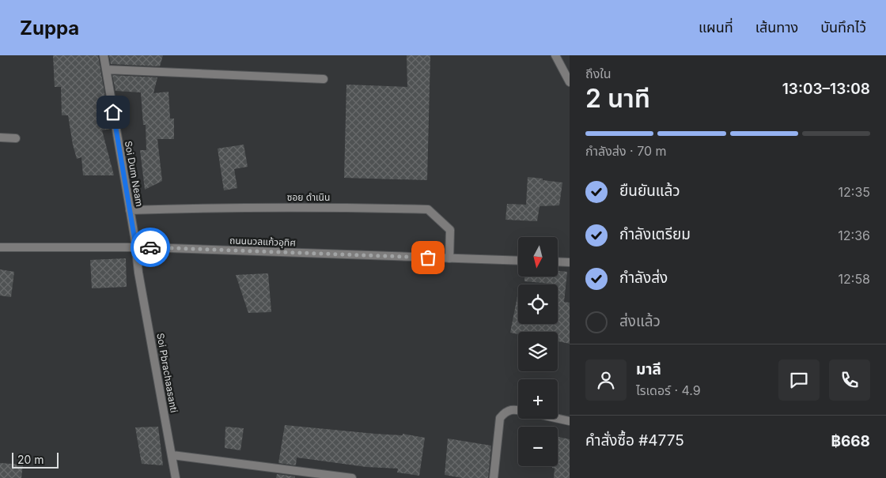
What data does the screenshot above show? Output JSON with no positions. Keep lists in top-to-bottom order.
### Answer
{
  "streets": {
    "street": [
      "Soi Dum Neam",
      "ซอย ดำเนิน",
      "ถนนนวลแก้วอุทิศ",
      "Soi Pbrachaasanti"
    ]
  },
  "crossings": [
    ["Soi Dum Neam", "ซอย ดำเนิน"],
    ["Soi Dum Neam", "ถนนนวลแก้วอุทิศ"],
    ["Soi Dum Neam", "Soi Pbrachaasanti"],
    ["ซอย ดำเนิน", "ถนนนวลแก้วอุทิศ"]
  ],
  "scale_bar": "20 m",
  "north": "bottom",
  "page": {
    "header": "Zuppa",
    "nav": ["แผนที่", "เส้นทาง", "บันทึกไว้"],
    "heading": ["2 นาที", "ถึงใน", "13:03–13:08"],
    "panel": [
      "มาลี",
      "ไรเดอร์ · 4.9",
      "คำสั่งซื้อ #4775",
      "฿668"
    ],
    "bar": "กำลังส่ง · 70 m",
    "list": [
      ["ยืนยันแล้ว", "12:35"],
      ["กำลังเตรียม", "12:36"],
      ["กำลังส่ง", "12:58"],
      "ส่งแล้ว"
    ],
    "map_buttons": ["+", "−"],
    "scale": "20 m"
  }
}
